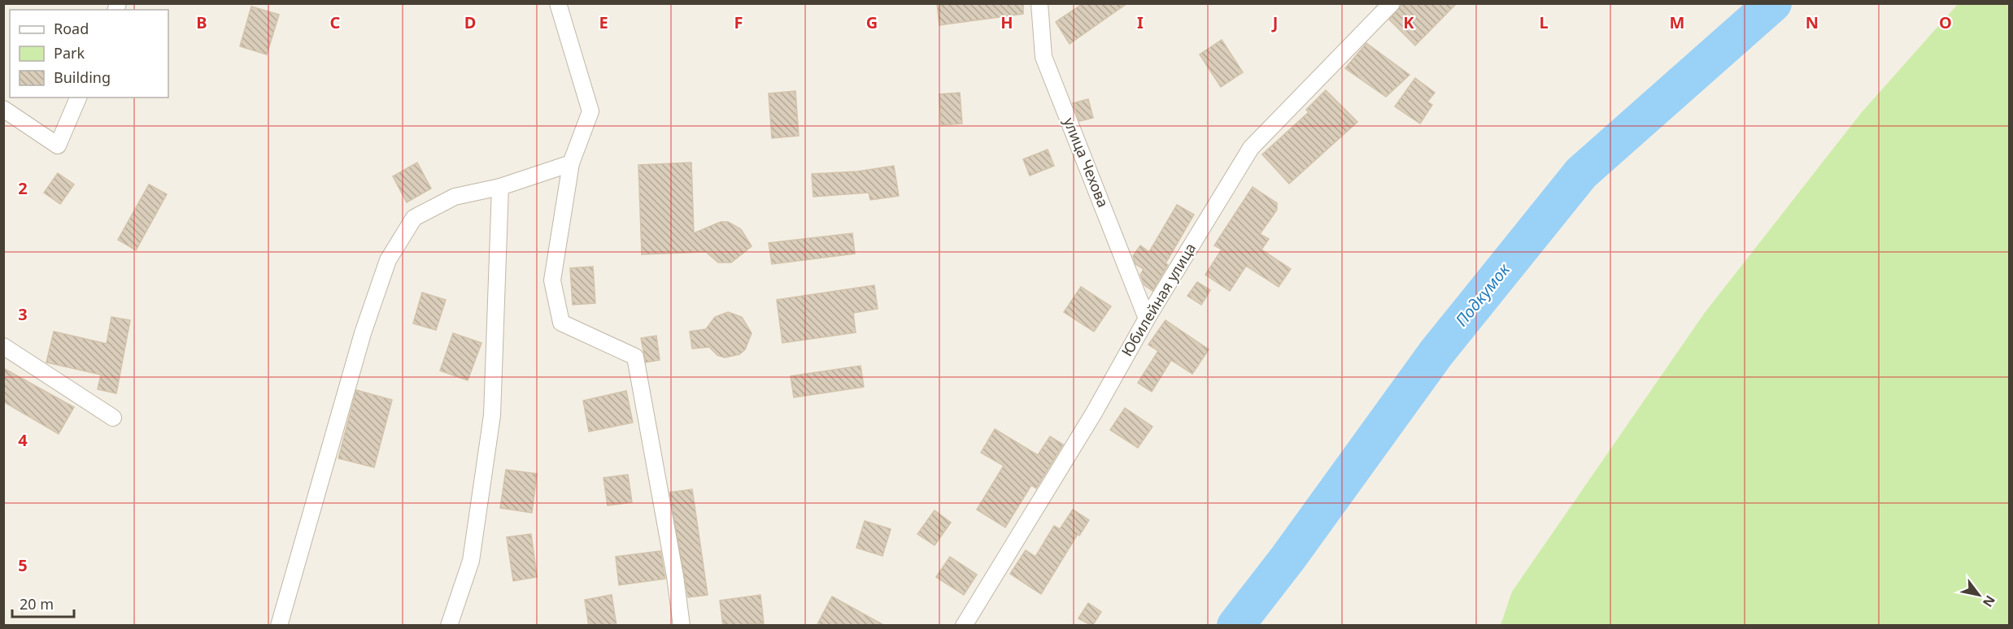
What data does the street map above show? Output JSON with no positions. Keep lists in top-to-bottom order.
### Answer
{
  "streets": {
    "street": ["улица Чехова", "Юбилейная улица"]
  },
  "crossings": [
    ["улица Чехова", "Юбилейная улица"]
  ],
  "water": ["Подкумок"],
  "legend": ["Road", "Park", "Building"],
  "scale_bar": "20 m",
  "north": "bottom right",
  "grid": {
    "columns": [
      "B",
      "C",
      "D",
      "E",
      "F",
      "G",
      "H",
      "I",
      "J",
      "K",
      "L",
      "M",
      "N",
      "O"
    ],
    "rows": [
      "2",
      "3",
      "4",
      "5"
    ]
  }
}
